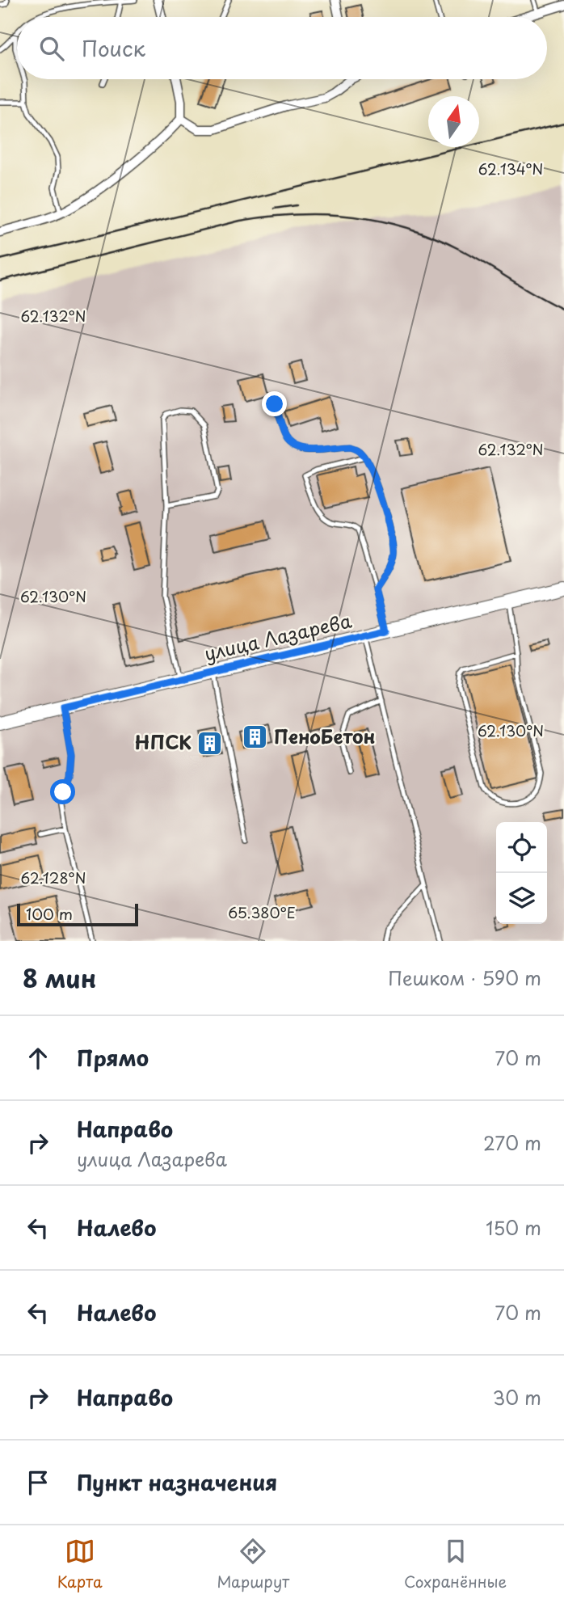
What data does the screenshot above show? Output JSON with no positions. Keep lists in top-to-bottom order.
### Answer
{
  "streets": {
    "main road": ["улица Лазарева"]
  },
  "places": {
    "building": ["ПеноБетон", "НПСК"]
  },
  "scale_bar": "100 m",
  "north": "top",
  "page": {
    "search": "Поиск",
    "scale": "100 m",
    "heading": ["8 мин", "Пешком · 590 m"],
    "list": [
      ["Прямо", "70 m"],
      ["Направо", "улица Лазарева", "270 m"],
      ["Налево", "150 m"],
      ["Налево", "70 m"],
      ["Направо", "30 m"],
      "Пункт назначения"
    ],
    "nav": ["Карта", "Маршрут", "Сохранённые"]
  },
  "coordinates": [
    "62.134°N",
    "62.132°N",
    "62.130°N",
    "62.128°N",
    "65.380°E"
  ]
}
